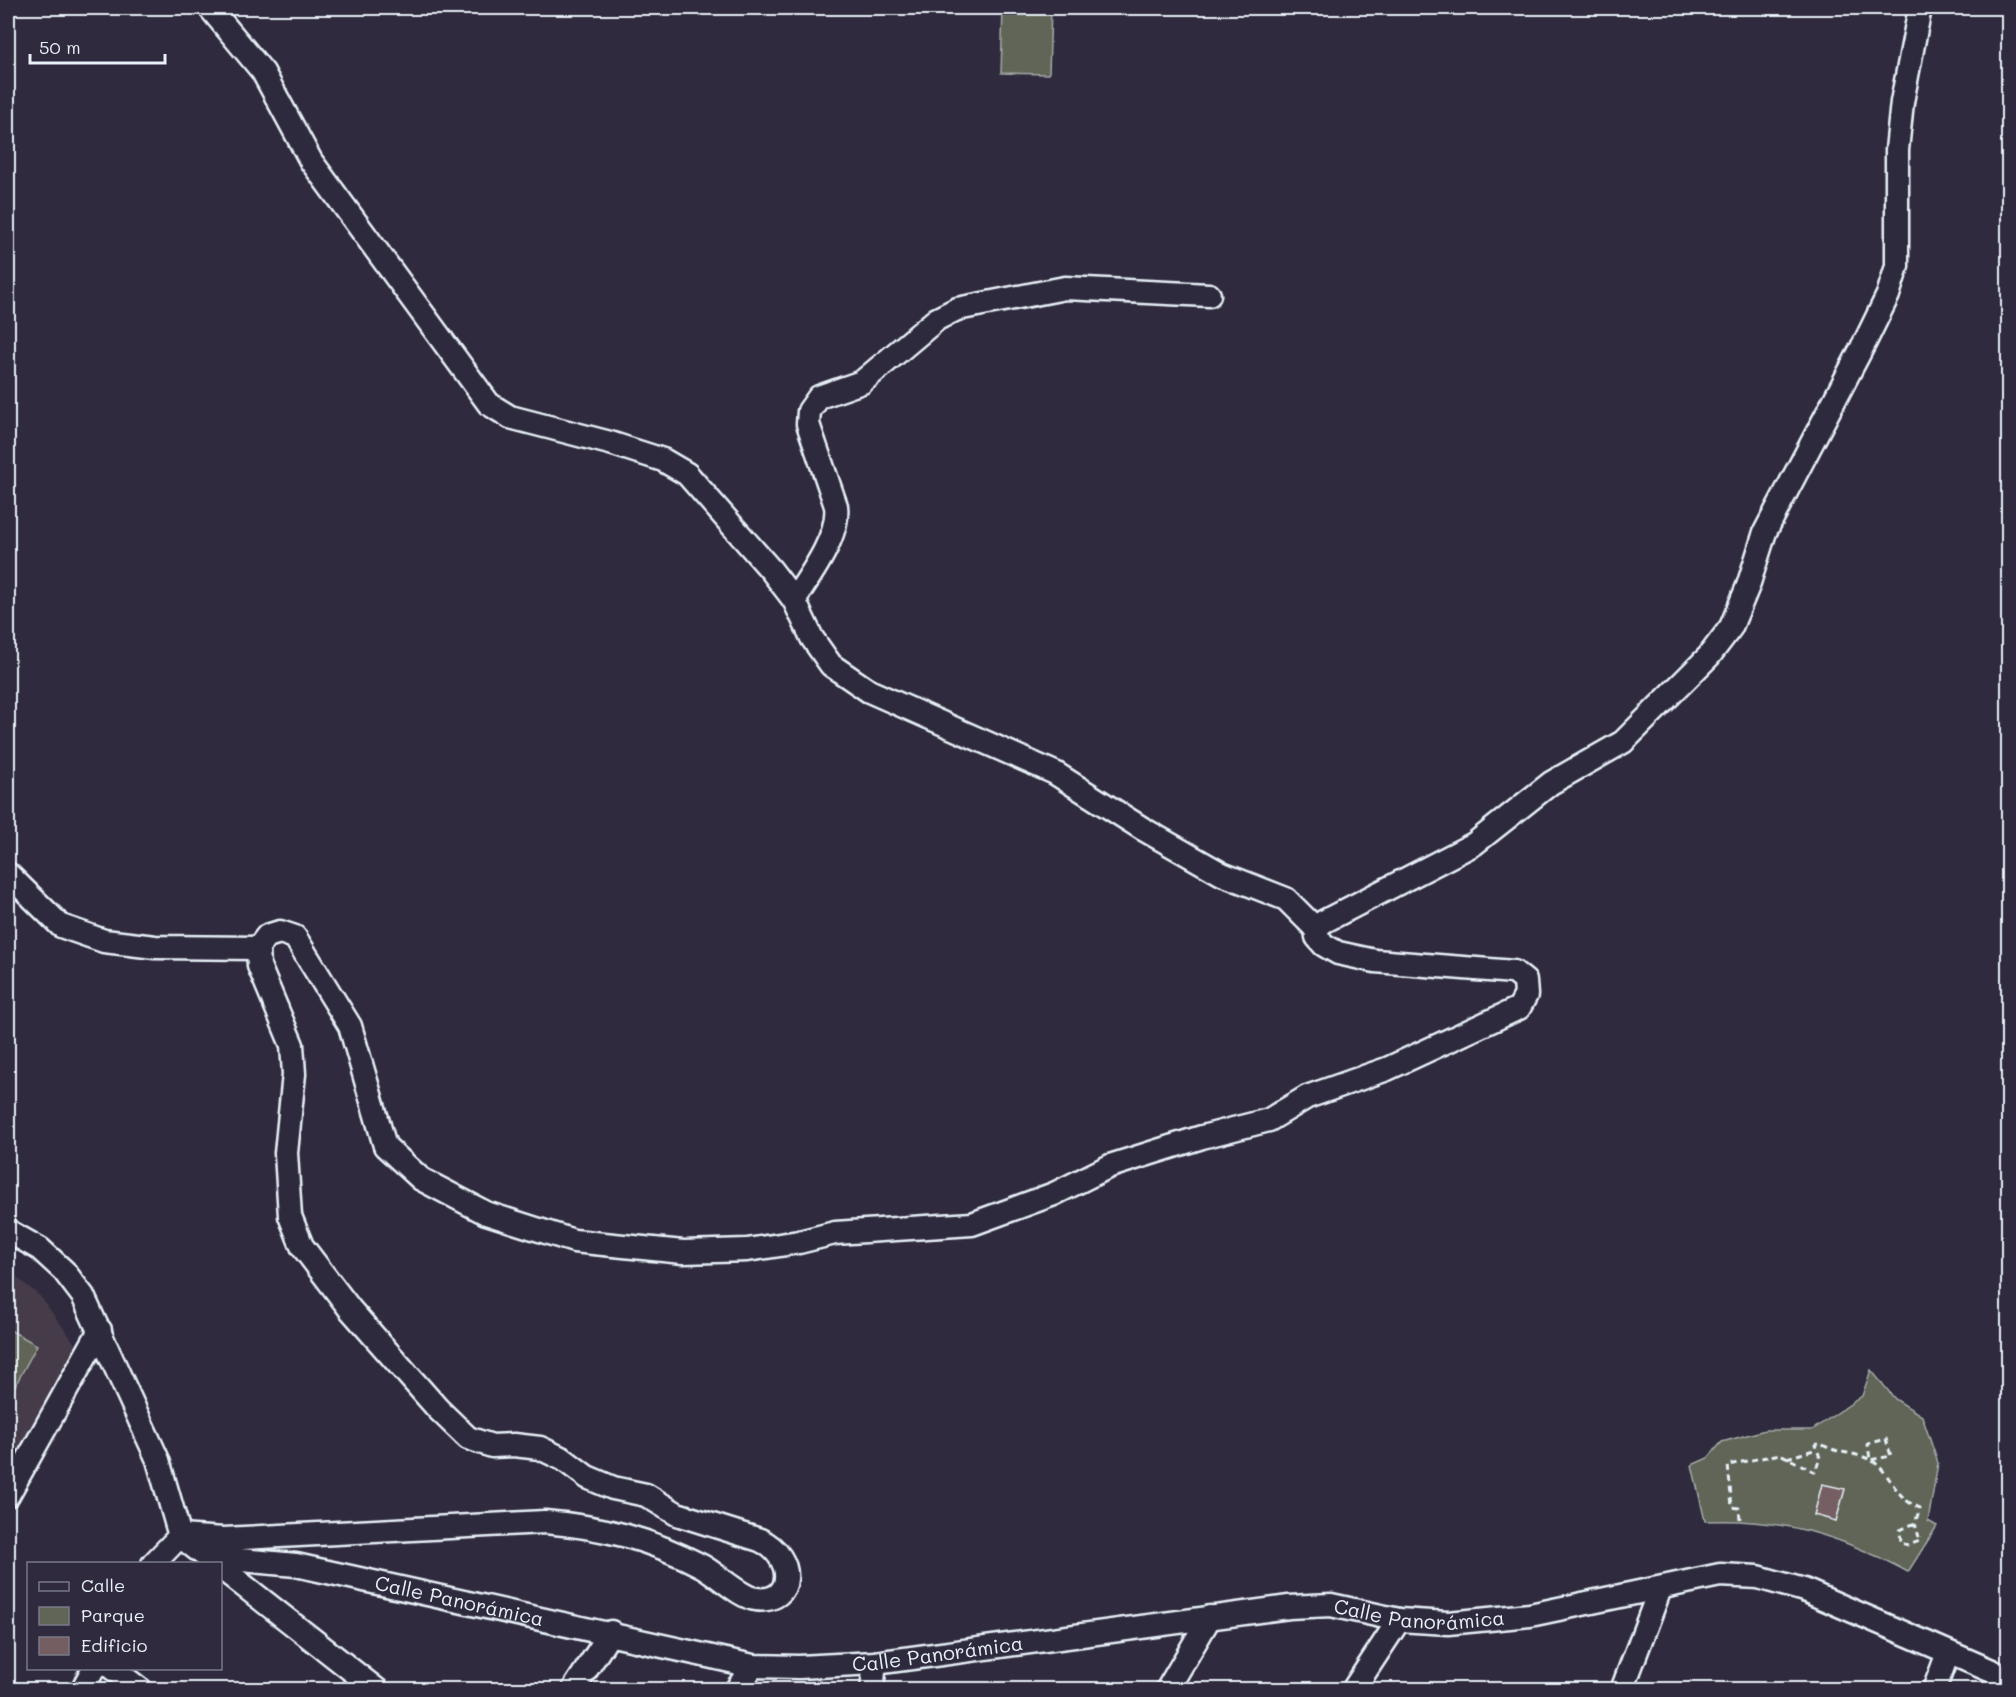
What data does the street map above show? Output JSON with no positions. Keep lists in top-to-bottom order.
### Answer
{
  "streets": {
    "street": ["Calle Panorámica"]
  },
  "legend": ["Calle", "Parque", "Edificio"],
  "scale_bar": "50 m"
}
